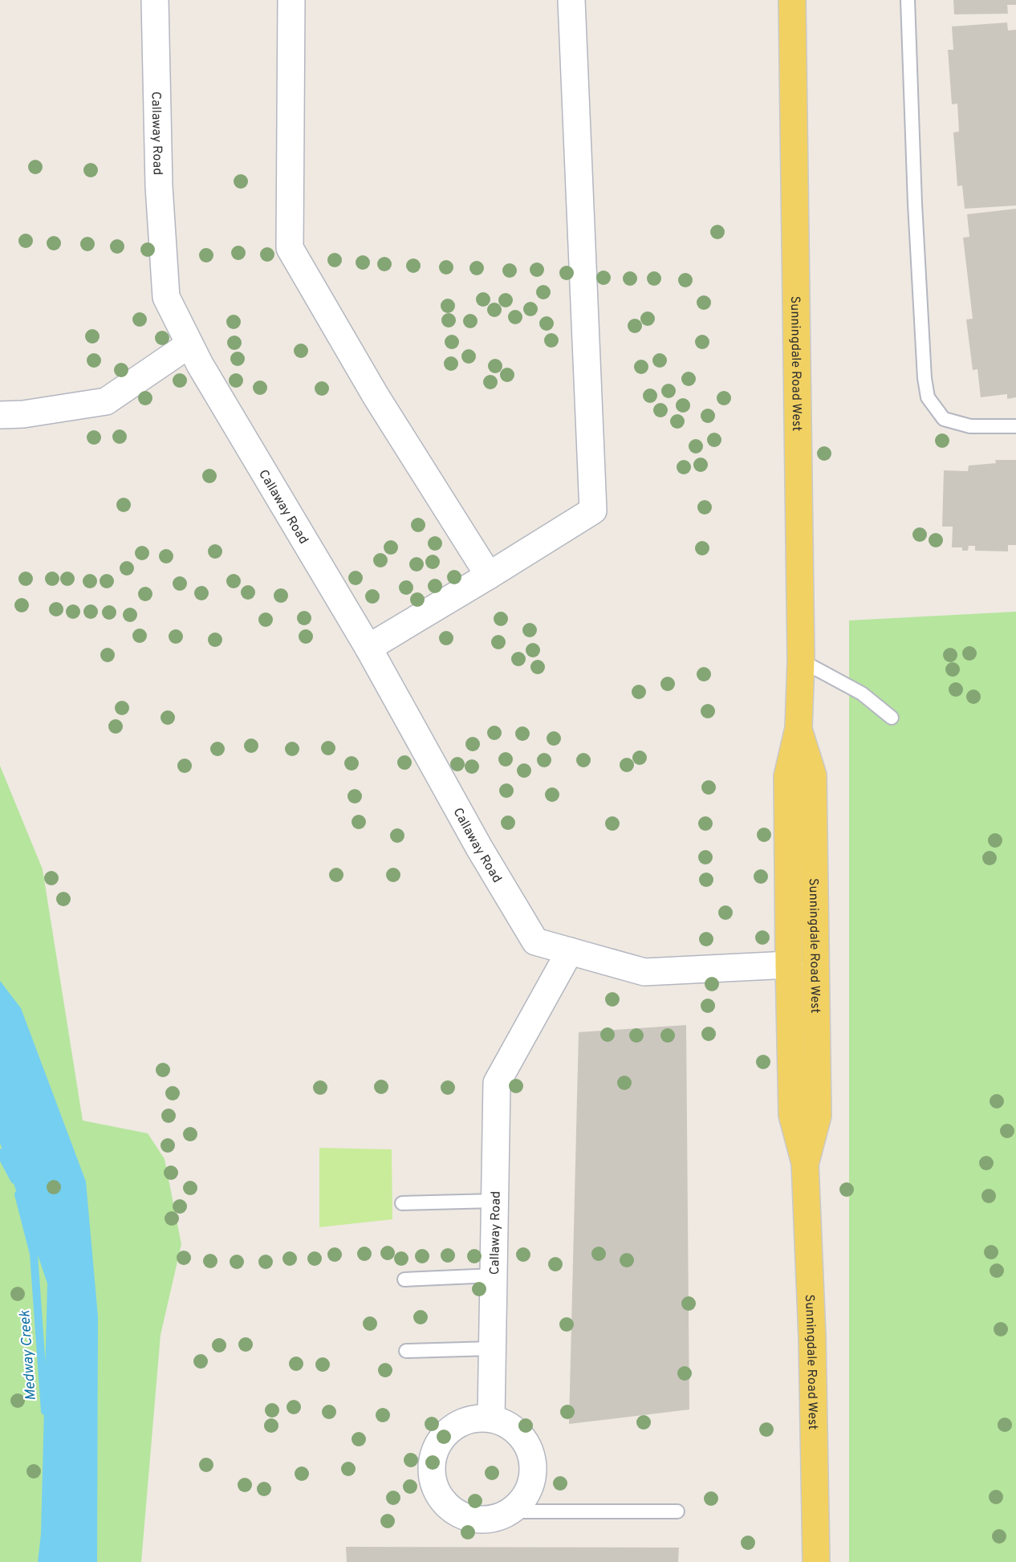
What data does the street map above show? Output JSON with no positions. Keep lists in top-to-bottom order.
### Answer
{
  "streets": {
    "main road": ["Sunningdale Road West"],
    "street": ["Callaway Road"]
  },
  "crossings": [
    ["Callaway Road", "Sunningdale Road West"]
  ],
  "water": ["Medway Creek"]
}
